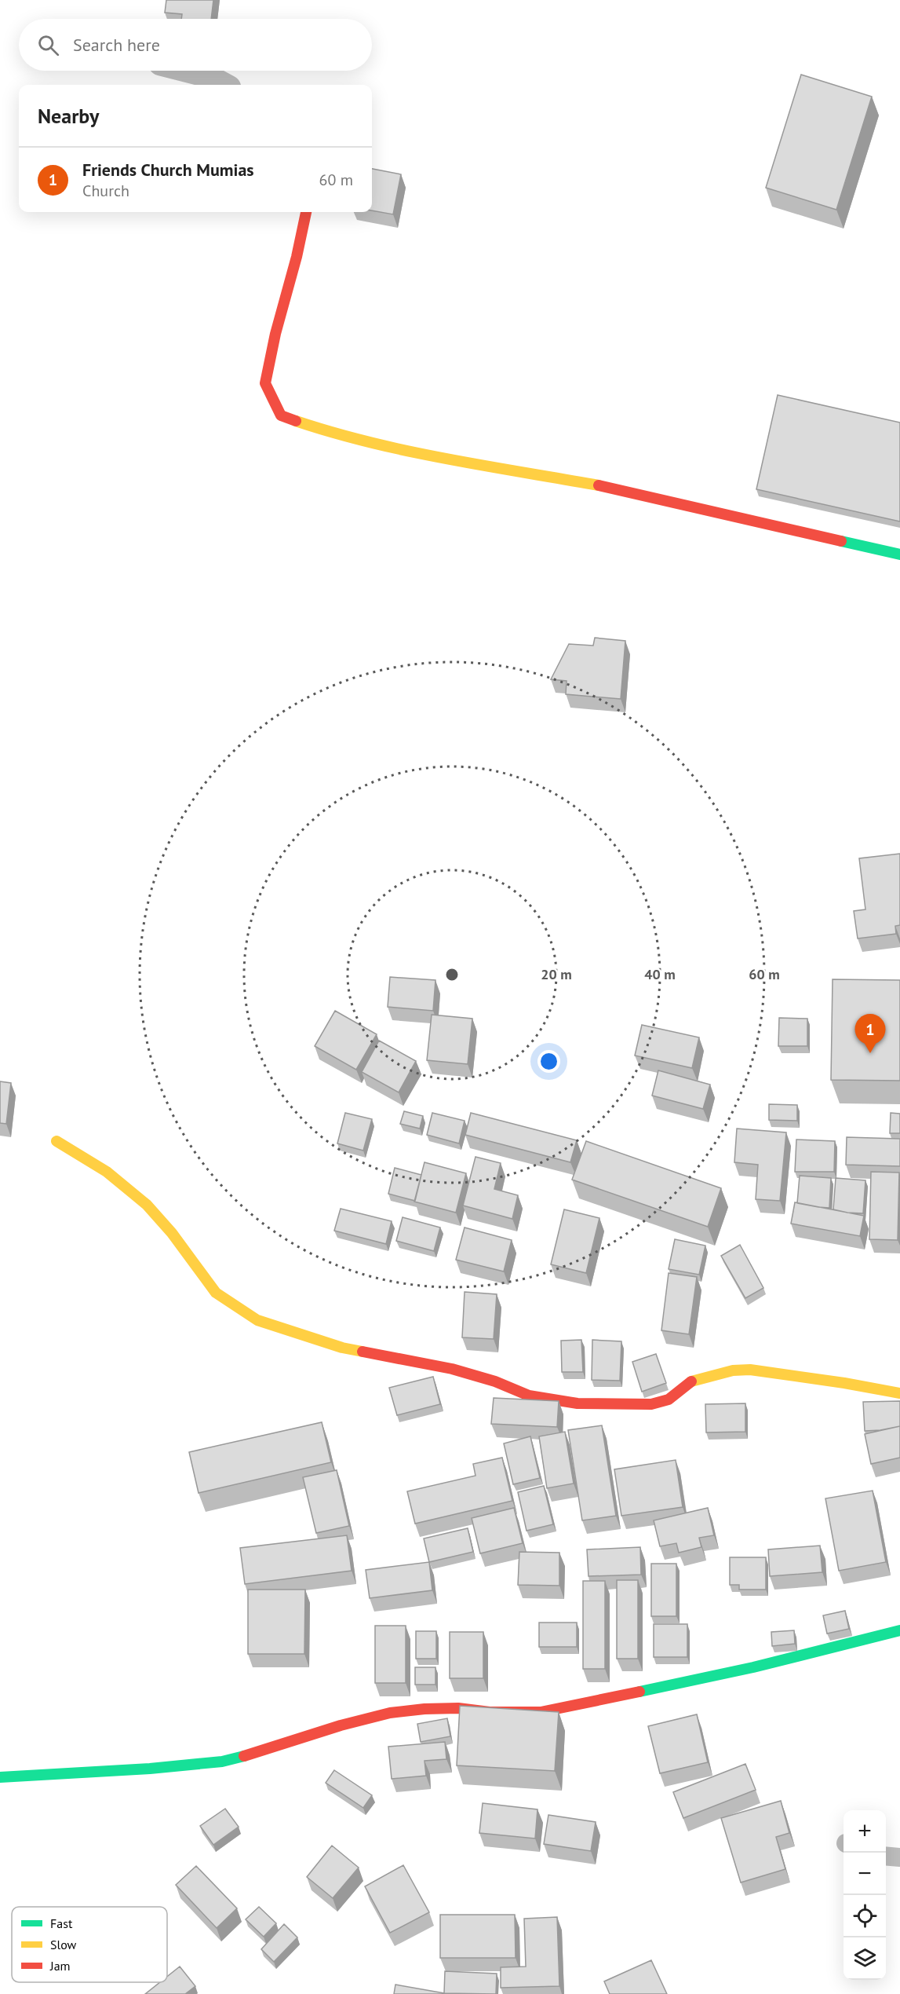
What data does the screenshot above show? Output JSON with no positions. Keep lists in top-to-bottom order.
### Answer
{
  "legend": ["Fast", "Slow", "Jam"],
  "page": {
    "search": "Search here",
    "heading": "Nearby",
    "list": [
      {
        "mark": "1",
        "name": "Friends Church Mumias",
        "note": "Church",
        "value": "60 m"
      }
    ],
    "pins": "1",
    "map_buttons": ["+", "−"]
  },
  "rings": ["20 m", "40 m", "60 m"]
}
